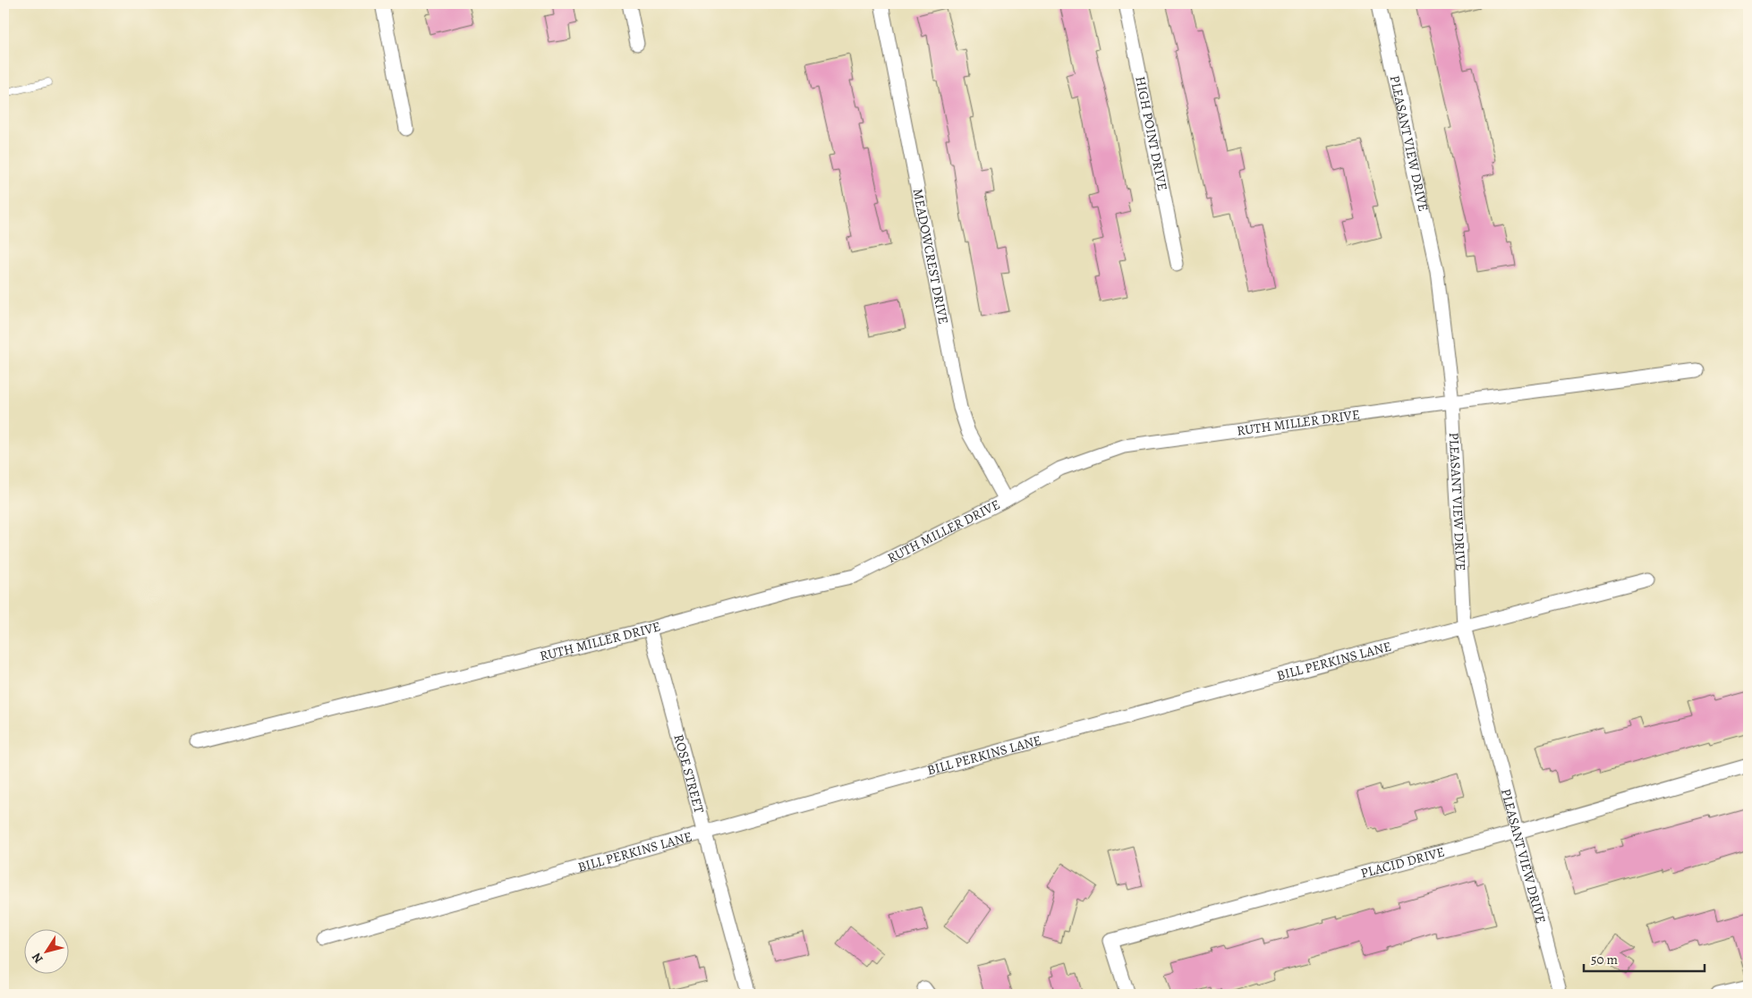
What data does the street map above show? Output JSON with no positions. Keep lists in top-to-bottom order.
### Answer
{
  "streets": {
    "street": [
      "HIGH POINT DRIVE",
      "PLEASANT VIEW DRIVE",
      "MEADOWCREST DRIVE",
      "RUTH MILLER DRIVE",
      "BILL PERKINS LANE",
      "ROSE STREET",
      "PLACID DRIVE"
    ]
  },
  "crossings": [
    ["PLEASANT VIEW DRIVE", "RUTH MILLER DRIVE"],
    ["PLEASANT VIEW DRIVE", "BILL PERKINS LANE"],
    ["PLEASANT VIEW DRIVE", "PLACID DRIVE"],
    ["MEADOWCREST DRIVE", "RUTH MILLER DRIVE"],
    ["RUTH MILLER DRIVE", "ROSE STREET"],
    ["BILL PERKINS LANE", "ROSE STREET"]
  ],
  "scale_bar": "50 m",
  "north": "bottom left"
}
